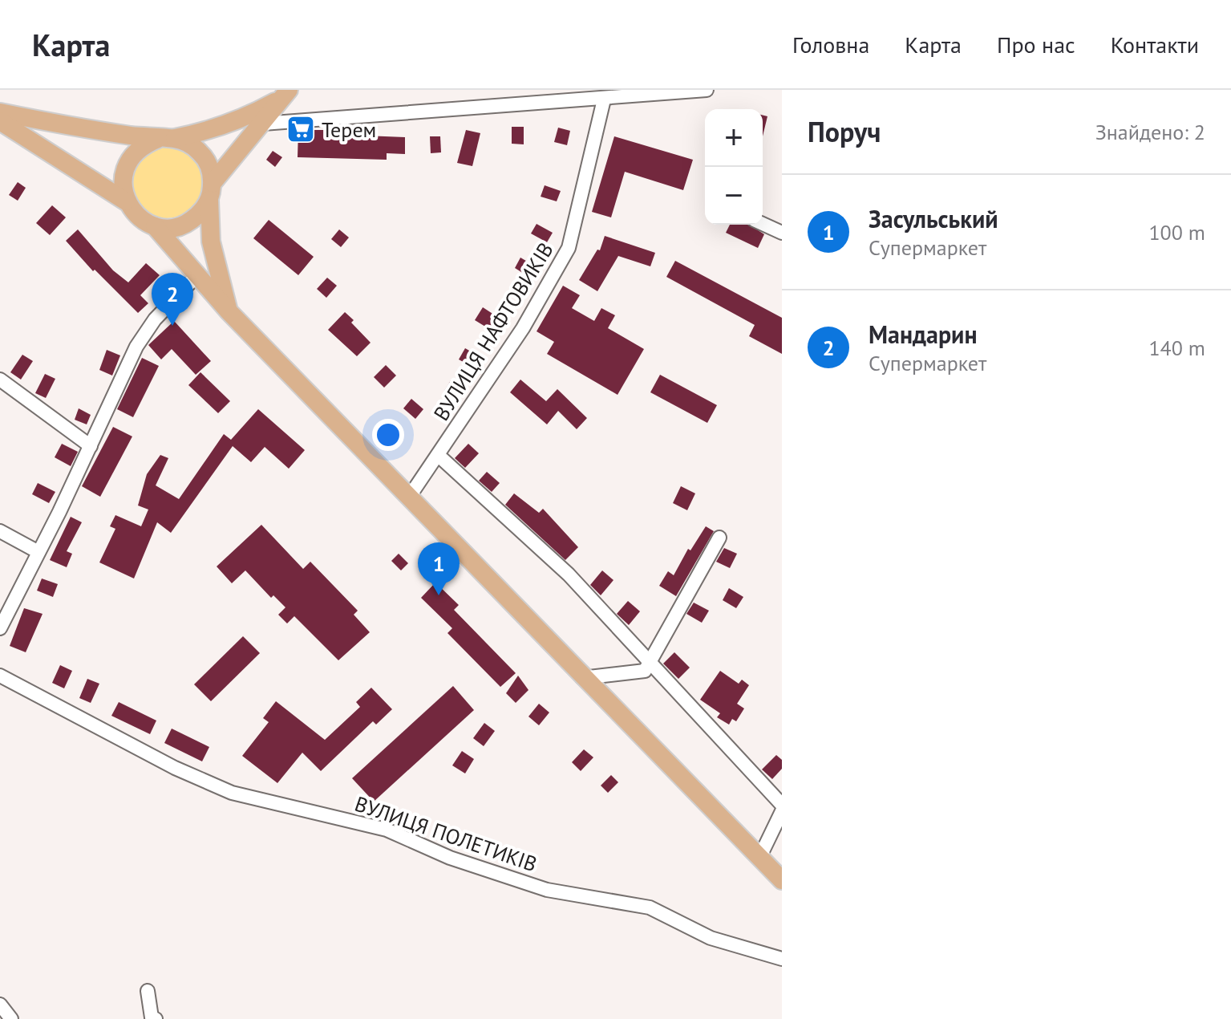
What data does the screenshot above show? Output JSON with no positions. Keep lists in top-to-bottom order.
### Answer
{
  "streets": {
    "street": ["ВУЛИЦЯ НАФТОВИКІВ", "ВУЛИЦЯ ПОЛЕТИКІВ"]
  },
  "places": {
    "supermarket": ["Терем"]
  },
  "page": {
    "header": "Карта",
    "nav": [
      "Головна",
      "Карта",
      "Про нас",
      "Контакти"
    ],
    "heading": ["Поруч", "Знайдено: 2"],
    "map_buttons": ["+", "−"],
    "list": [
      {
        "mark": "1",
        "name": "Засульський",
        "note": "Супермаркет",
        "value": "100 m"
      },
      {
        "mark": "2",
        "name": "Мандарин",
        "note": "Супермаркет",
        "value": "140 m"
      }
    ],
    "pins": ["2", "1"]
  }
}
